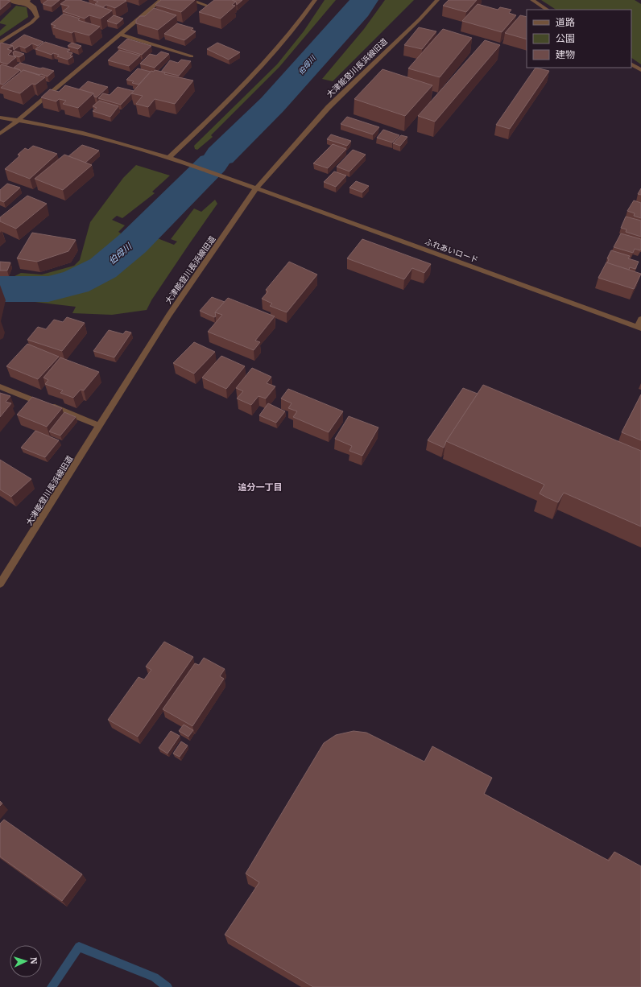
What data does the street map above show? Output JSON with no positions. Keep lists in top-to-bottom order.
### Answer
{
  "streets": {
    "street": ["大津能登川長浜線旧道", "ふれあいロード"]
  },
  "crossings": [
    ["大津能登川長浜線旧道", "ふれあいロード"]
  ],
  "districts": ["追分一丁目"],
  "water": ["伯母川"],
  "legend": ["道路", "公園", "建物"],
  "north": "right"
}
